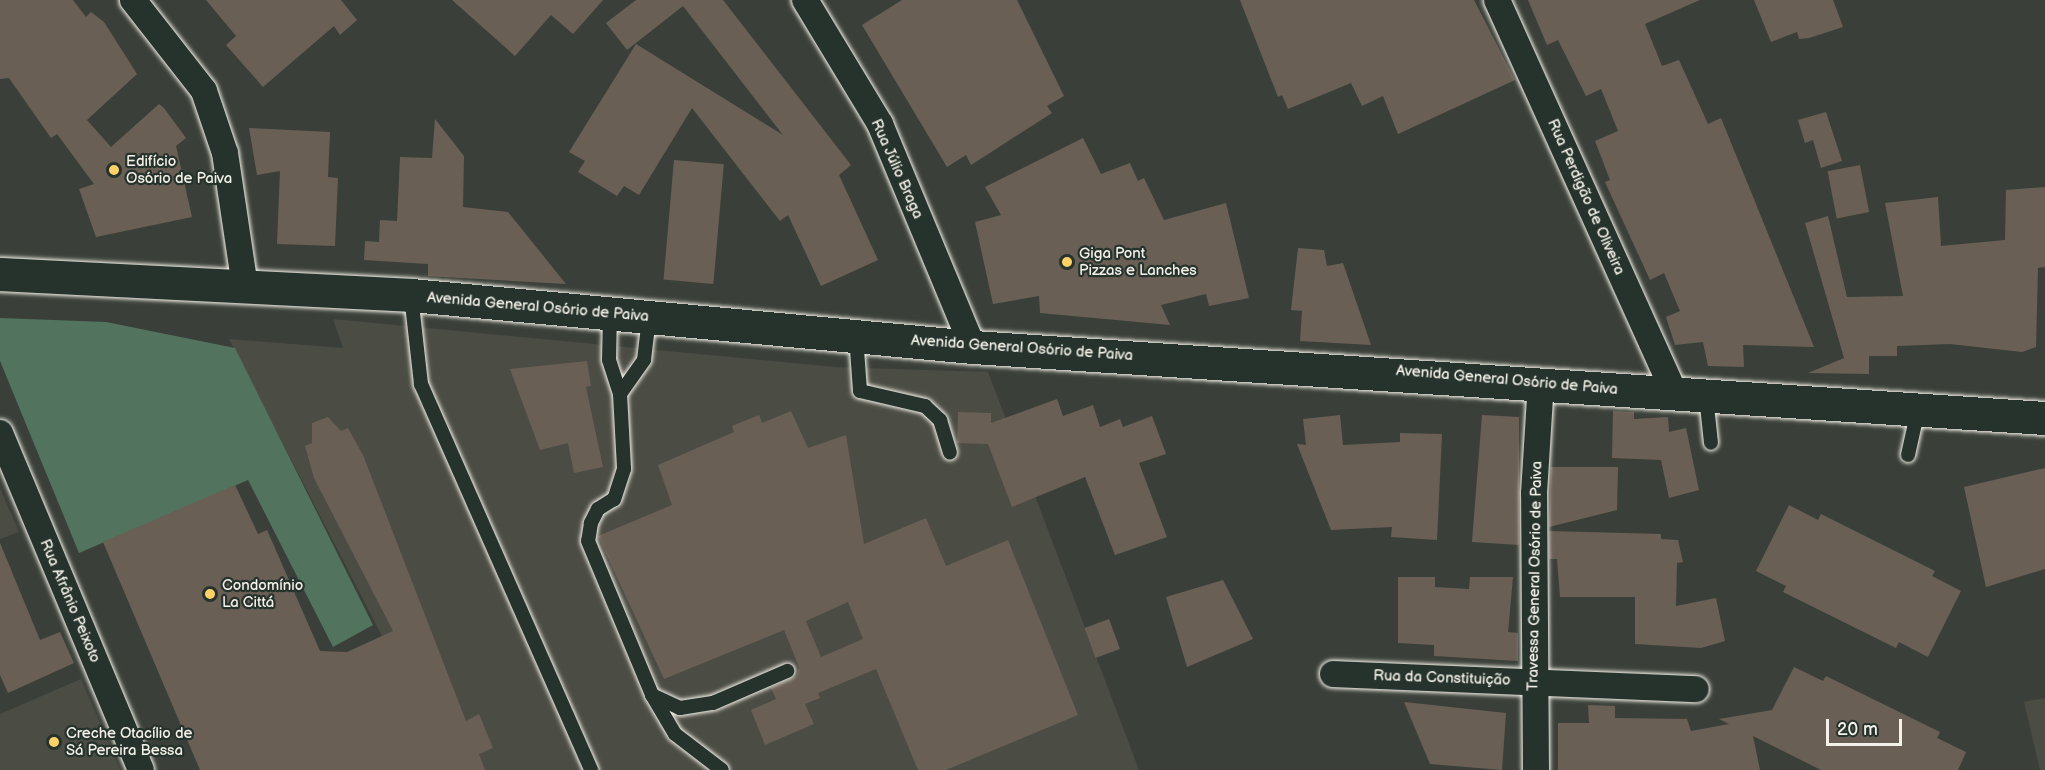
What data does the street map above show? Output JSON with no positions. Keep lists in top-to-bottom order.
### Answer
{
  "streets": {
    "main road": ["Avenida General Osório de Paiva"],
    "street": [
      "Rua Júlio Braga",
      "Rua Perdigão de Oliveira",
      "Travessa General Osório de Paiva",
      "Rua Afrânio Peixoto",
      "Rua da Constituição"
    ]
  },
  "crossings": [
    ["Rua Júlio Braga", "Avenida General Osório de Paiva"],
    ["Rua Perdigão de Oliveira", "Avenida General Osório de Paiva"],
    ["Avenida General Osório de Paiva", "Travessa General Osório de Paiva"],
    ["Travessa General Osório de Paiva", "Rua da Constituição"]
  ],
  "places": [
    "Edifício Osório de Paiva",
    "Giga Pont Pizzas e Lanches",
    "Condomínio La Cittá",
    "Creche Otacílio de Sá Pereira Bessa"
  ],
  "scale_bar": "20 m"
}
